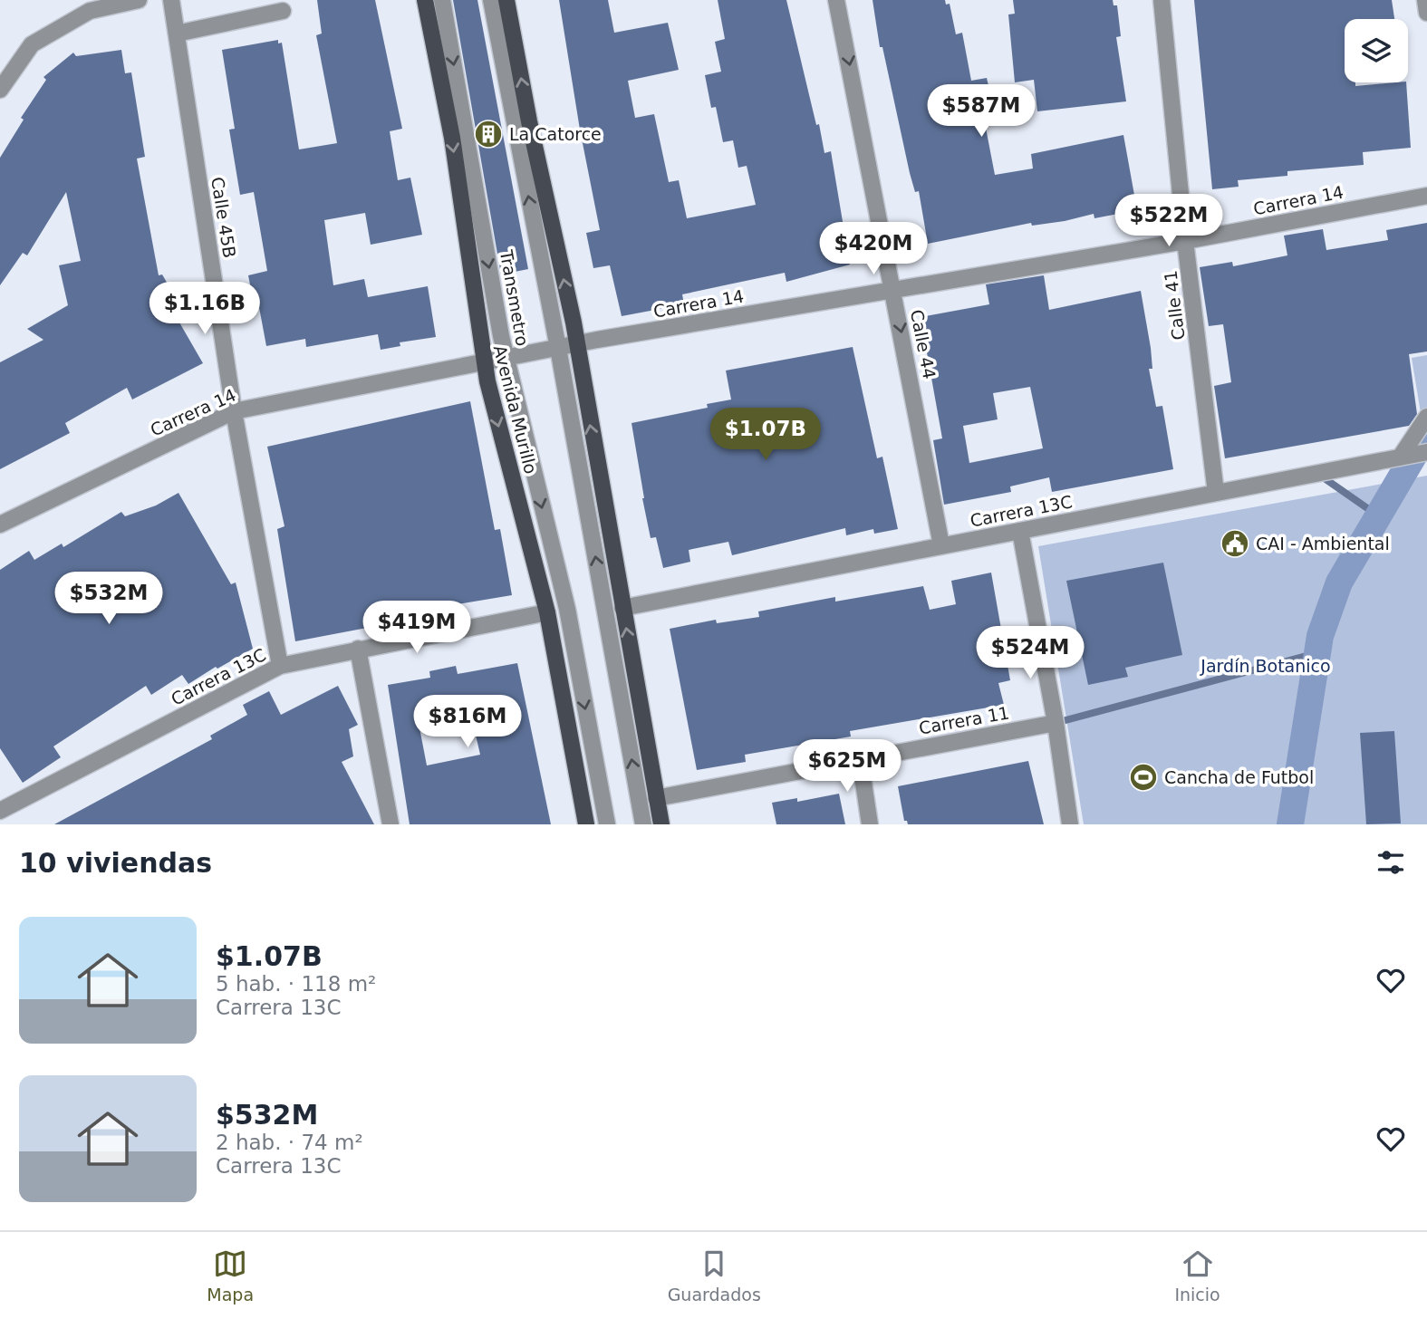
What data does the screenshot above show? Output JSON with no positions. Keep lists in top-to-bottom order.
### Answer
{
  "streets": {
    "main road": ["Avenida Murillo"],
    "street": [
      "Carrera 14",
      "Calle 45B",
      "Transmetro",
      "Calle 41",
      "Calle 44",
      "Carrera 13C",
      "Carrera 11"
    ]
  },
  "crossings": [
    ["Carrera 14", "Calle 45B"],
    ["Carrera 14", "Transmetro"],
    ["Carrera 14", "Calle 41"],
    ["Carrera 14", "Calle 44"],
    ["Carrera 14", "Avenida Murillo"],
    ["Calle 45B", "Carrera 13C"],
    ["Calle 41", "Carrera 13C"],
    ["Calle 44", "Carrera 13C"],
    ["Avenida Murillo", "Carrera 13C"]
  ],
  "one_way": ["Calle 44"],
  "parks": ["Jardín Botanico"],
  "places": {
    "building": ["La Catorce"],
    "public building": ["CAI - Ambiental"],
    "sports": ["Cancha de Futbol"]
  },
  "page": {
    "price": [
      "$587M",
      "$522M",
      "$420M",
      "$1.16B",
      "$1.07B",
      "$532M",
      "$419M",
      "$524M",
      "$816M",
      "$625M"
    ],
    "heading": "10 viviendas",
    "list": [
      {
        "name": "$1.07B",
        "note": "5 hab. · 118 m² · Carrera 13C"
      },
      {
        "name": "$532M",
        "note": "2 hab. · 74 m² · Carrera 13C"
      }
    ],
    "tabs": ["Mapa", "Guardados", "Inicio"]
  }
}
